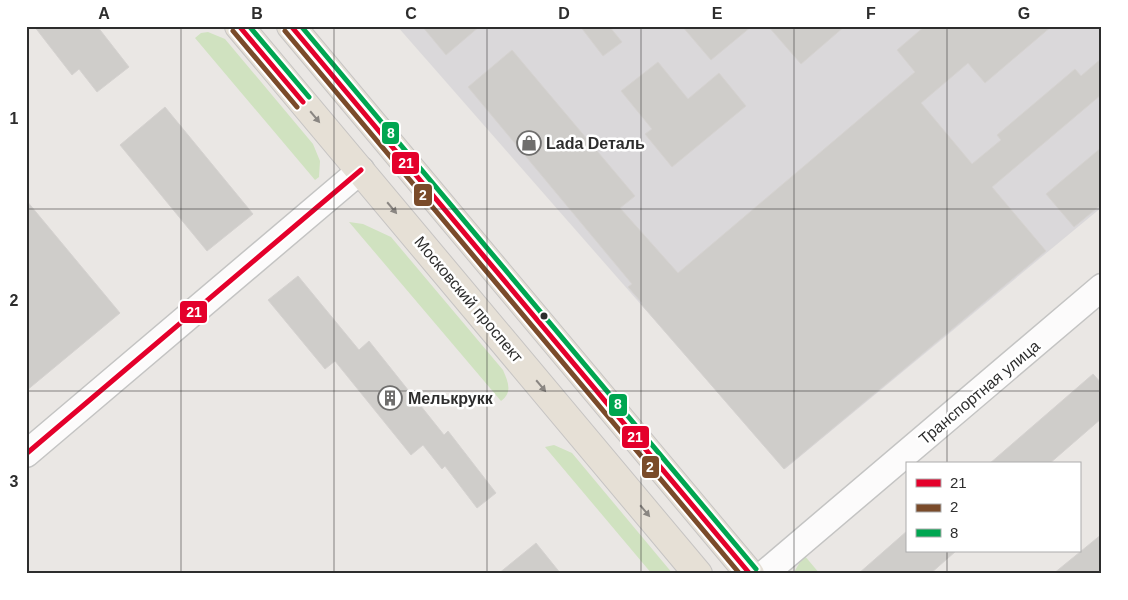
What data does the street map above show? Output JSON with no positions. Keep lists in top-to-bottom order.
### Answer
{
  "streets": {
    "main road": ["Московский проспект"],
    "street": ["Транспортная улица"]
  },
  "places": {
    "shop": ["Lada Dеталь"],
    "building": ["Мелькрукк"]
  },
  "lines": ["transit line 21", "transit line 8", "transit line 2"],
  "legend": ["21", "2", "8"],
  "grid": {
    "columns": [
      "A",
      "B",
      "C",
      "D",
      "E",
      "F",
      "G"
    ],
    "rows": ["1", "2", "3"]
  }
}
